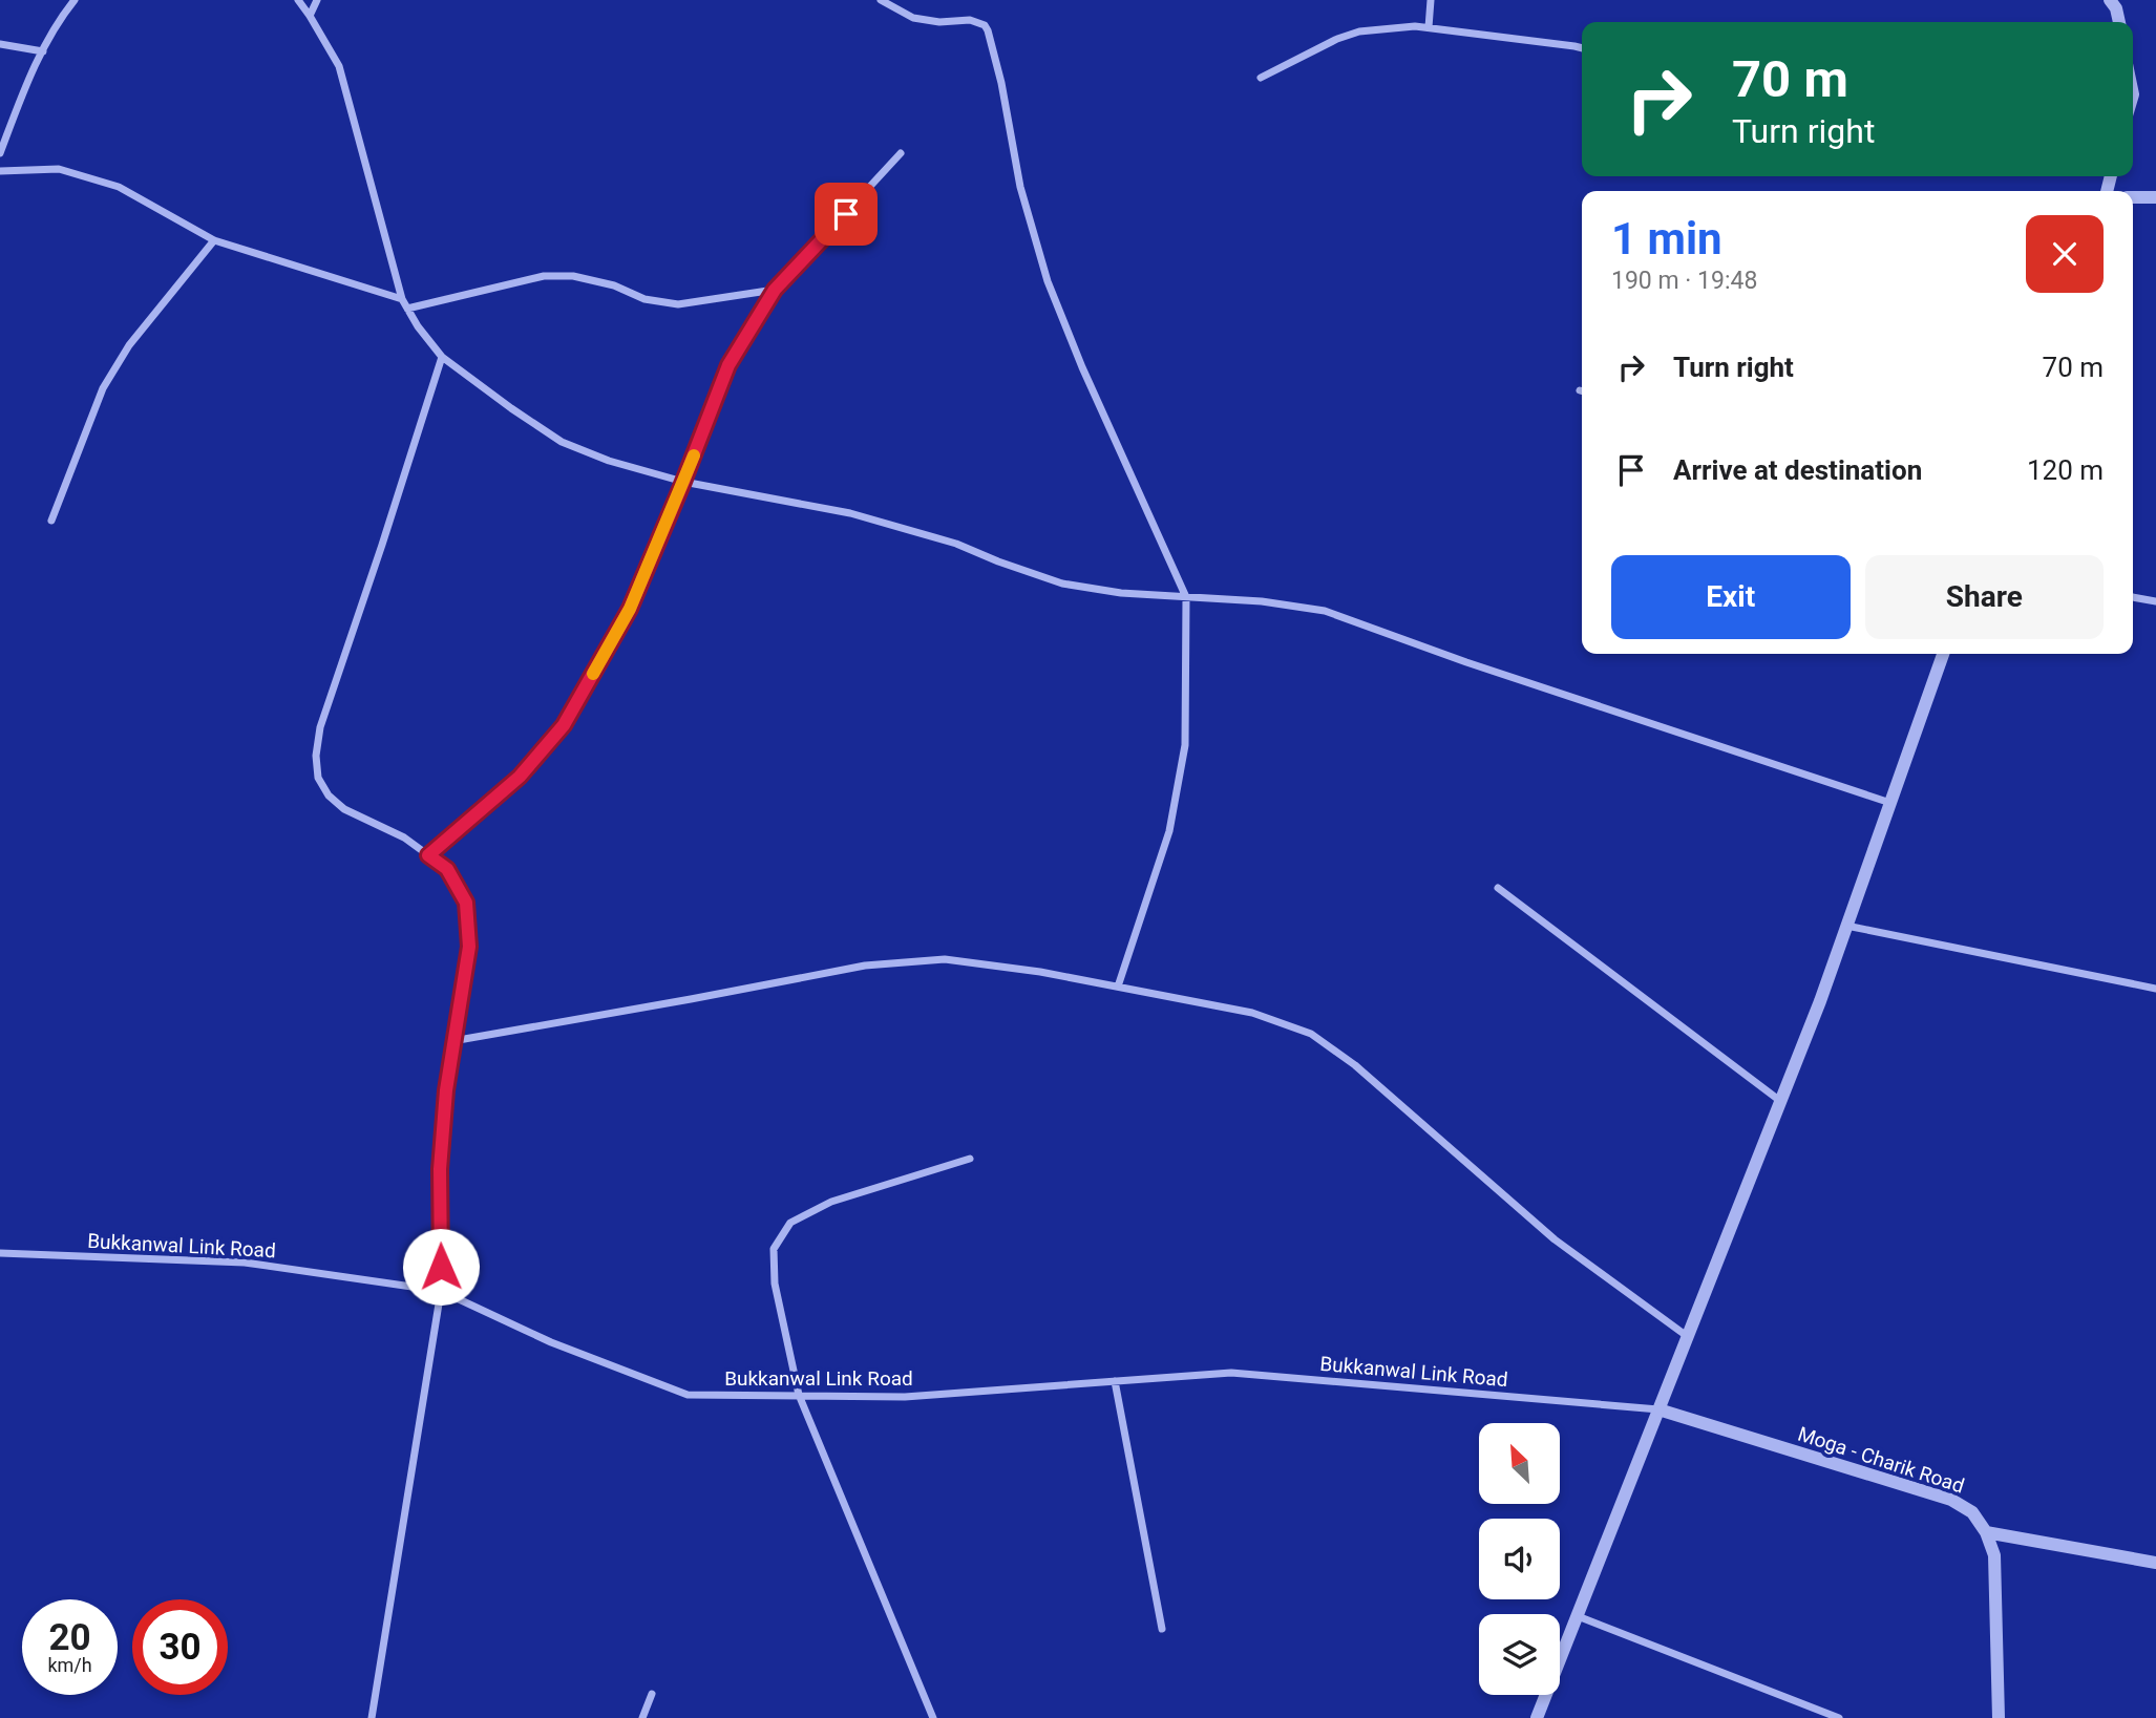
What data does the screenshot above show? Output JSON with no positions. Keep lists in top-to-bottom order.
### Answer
{
  "streets": {
    "street": ["Bukkanwal Link Road", "Moga - Charik Road"]
  },
  "crossings": [
    ["Bukkanwal Link Road", "Moga - Charik Road"]
  ],
  "north": "top left",
  "page": {
    "turn": ["70 m", "Turn right"],
    "heading": ["1 min", "190 m · 19:48"],
    "list": [
      {
        "name": "Turn right",
        "value": "70 m"
      },
      {
        "name": "Arrive at destination",
        "value": "120 m"
      }
    ],
    "buttons": ["Exit", "Share"],
    "speed": "20 km/h",
    "limit": "30"
  }
}
